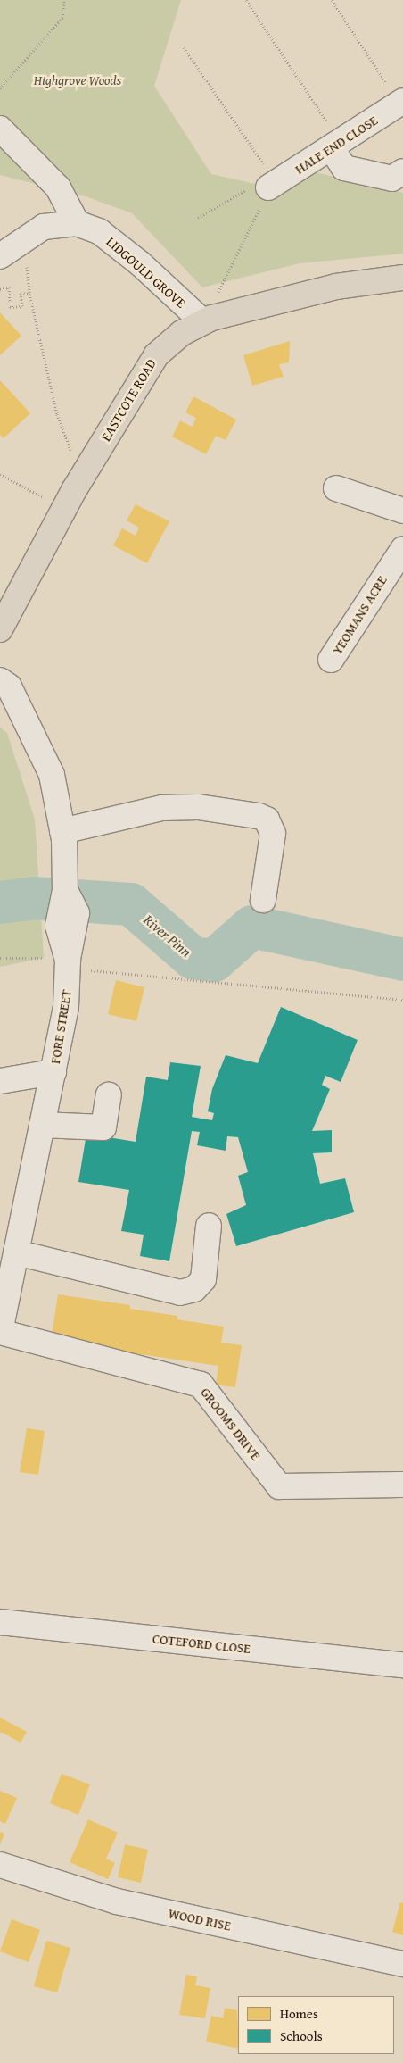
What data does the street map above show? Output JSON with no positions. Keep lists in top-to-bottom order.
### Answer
{
  "streets": {
    "main road": ["EASTCOTE ROAD"],
    "street": [
      "HALE END CLOSE",
      "LIDGOULD GROVE",
      "YEOMANS ACRE",
      "FORE STREET",
      "GROOMS DRIVE",
      "COTEFORD CLOSE",
      "WOOD RISE"
    ]
  },
  "crossings": [
    ["LIDGOULD GROVE", "EASTCOTE ROAD"],
    ["FORE STREET", "GROOMS DRIVE"]
  ],
  "water": ["River Pinn"],
  "parks": ["Highgrove Woods"],
  "legend": ["Homes", "Schools"]
}
